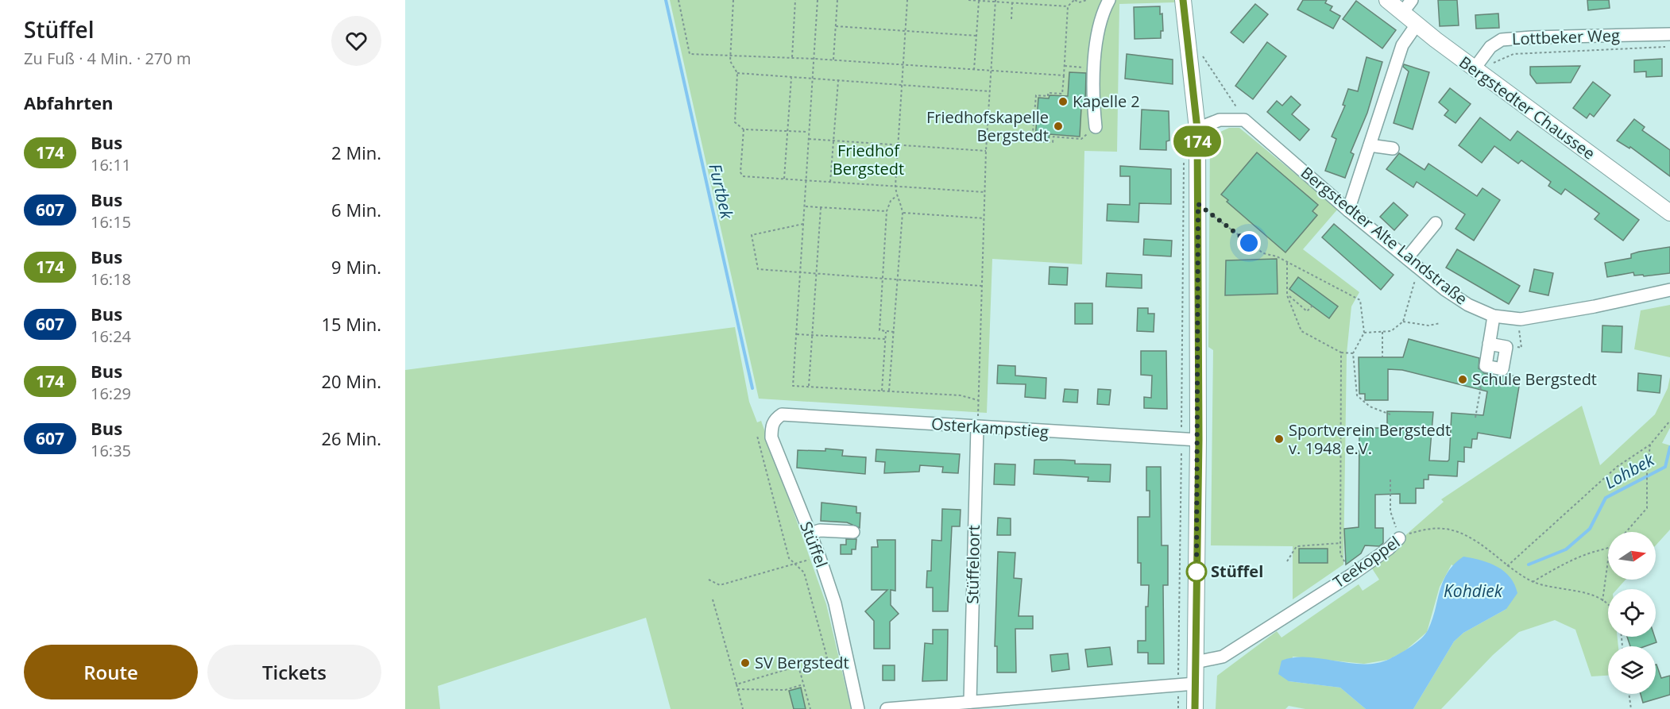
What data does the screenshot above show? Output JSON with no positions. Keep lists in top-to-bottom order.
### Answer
{
  "streets": {
    "main road": ["Bergstedter Chaussee"],
    "street": [
      "Lottbeker Weg",
      "Bergstedter Alte Landstraße",
      "Osterkampstieg",
      "Stüffel",
      "Teekoppel",
      "Stüffeloort"
    ]
  },
  "crossings": [
    ["Lottbeker Weg", "Bergstedter Chaussee"],
    ["Osterkampstieg", "Stüffel"],
    ["Osterkampstieg", "Stüffeloort"]
  ],
  "water": ["Furtbek", "Lohbek", "Kohdiek"],
  "parks": ["Friedhof Bergstedt"],
  "places": [
    "Kapelle 2",
    "Friedhofskapelle Bergstedt",
    "Schule Bergstedt",
    "Sportverein Bergstedt v. 1948 e.V.",
    "Stüffel",
    "SV Bergstedt"
  ],
  "lines": ["bus line 174"],
  "north": "right",
  "page": {
    "heading": [
      ["Stüffel", "Zu Fuß · 4 Min. · 270 m"],
      "Abfahrten"
    ],
    "on_map": "174",
    "list": [
      {
        "mark": "174",
        "name": "Bus",
        "note": "16:11",
        "value": "2 Min."
      },
      {
        "mark": "607",
        "name": "Bus",
        "note": "16:15",
        "value": "6 Min."
      },
      {
        "mark": "174",
        "name": "Bus",
        "note": "16:18",
        "value": "9 Min."
      },
      {
        "mark": "607",
        "name": "Bus",
        "note": "16:24",
        "value": "15 Min."
      },
      {
        "mark": "174",
        "name": "Bus",
        "note": "16:29",
        "value": "20 Min."
      },
      {
        "mark": "607",
        "name": "Bus",
        "note": "16:35",
        "value": "26 Min."
      }
    ],
    "buttons": ["Route", "Tickets"]
  }
}
